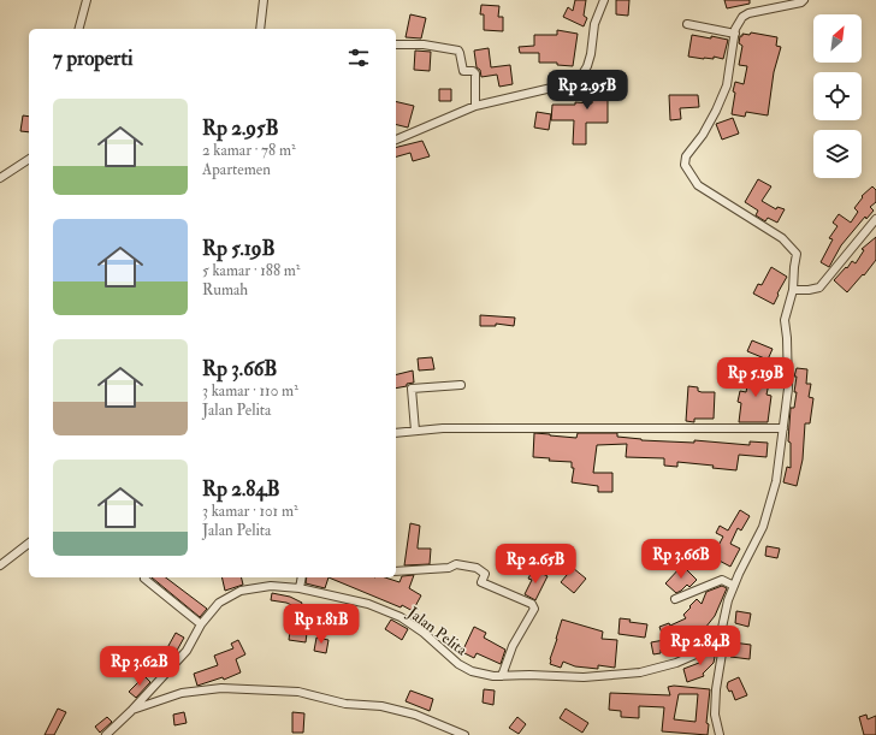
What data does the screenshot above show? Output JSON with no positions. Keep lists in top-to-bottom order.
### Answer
{
  "streets": {
    "street": ["Jalan Pelita"]
  },
  "north": "top right",
  "page": {
    "heading": "7 properti",
    "price": [
      "Rp 2.95B",
      "Rp 5.19B",
      "Rp 3.66B",
      "Rp 2.65B",
      "Rp 1.81B",
      "Rp 2.84B",
      "Rp 3.62B"
    ],
    "list": [
      {
        "name": "Rp 2.95B",
        "note": "2 kamar · 78 m² · Apartemen"
      },
      {
        "name": "Rp 5.19B",
        "note": "5 kamar · 188 m² · Rumah"
      },
      {
        "name": "Rp 3.66B",
        "note": "3 kamar · 110 m² · Jalan Pelita"
      },
      {
        "name": "Rp 2.84B",
        "note": "3 kamar · 101 m² · Jalan Pelita"
      }
    ]
  }
}
